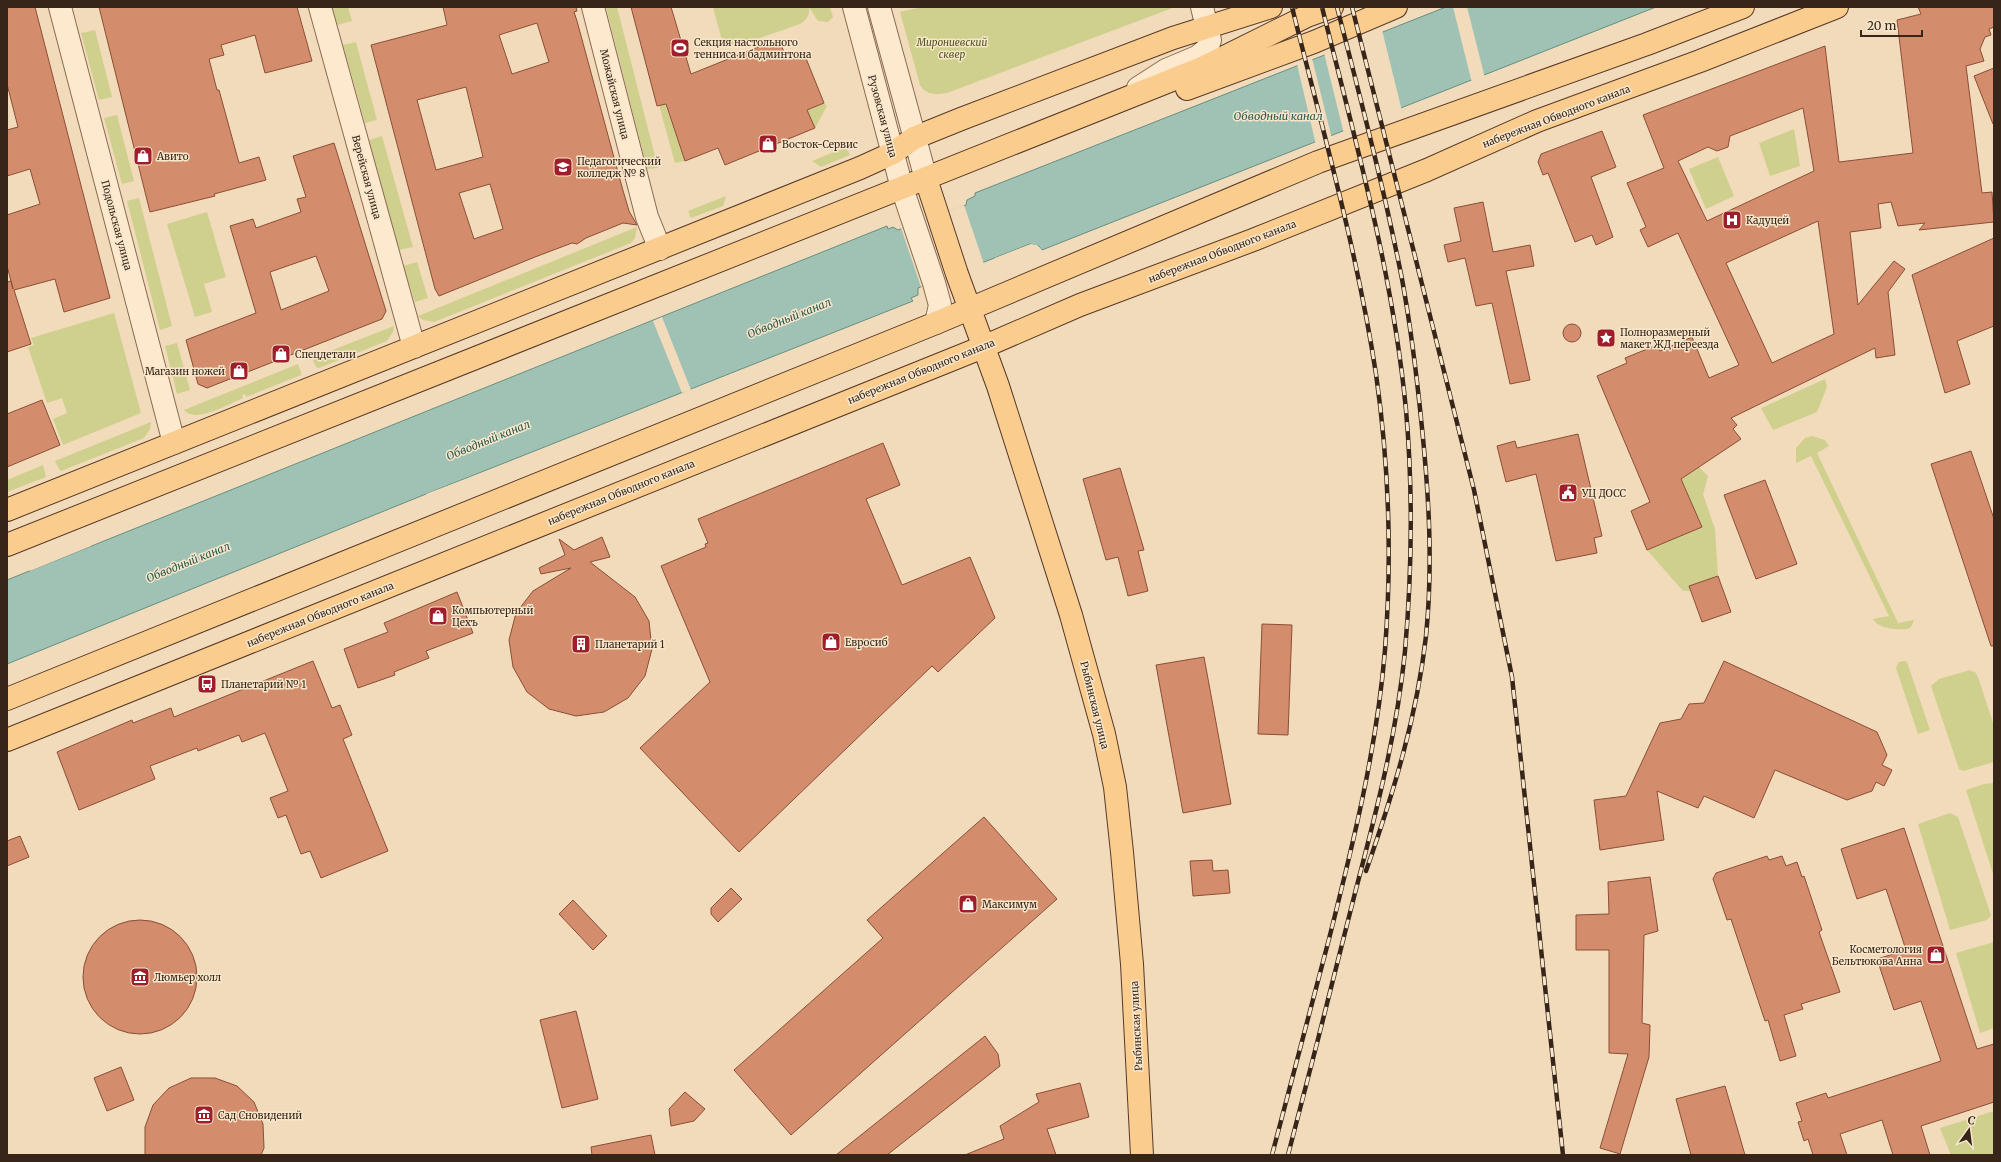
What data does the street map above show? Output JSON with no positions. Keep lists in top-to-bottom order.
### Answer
{
  "streets": {
    "main road": ["набережная Обводного канала", "Рыбинская улица"],
    "street": [
      "Можайская улица",
      "Рузовская улица",
      "Верейская улица",
      "Подольская улица"
    ]
  },
  "crossings": [
    ["набережная Обводного канала", "Рыбинская улица"]
  ],
  "water": ["Обводный канал"],
  "parks": ["Мирониевский сквер"],
  "places": {
    "sports": ["Секция настольного тенниса и бадминтона"],
    "shop": [
      "Восток-Сервис",
      "Авито",
      "Спецдетали",
      "Магазин ножей",
      "Компьютерный Цехъ",
      "Евросиб",
      "Максимум",
      "Косметология Бельтюкова Анна"
    ],
    "school or university": ["Педагогический колледж № 8"],
    "hospital": ["Кадуцей"],
    "place": ["Полноразмерный макет ЖД переезда"],
    "public building": ["УЦ ДОСС"],
    "building": ["Планетарий 1"],
    "bus stop": ["Планетарий № 1"],
    "museum": ["Люмьер холл", "Сад Сновидений"]
  },
  "scale_bar": "20 m",
  "north": "top"
}
